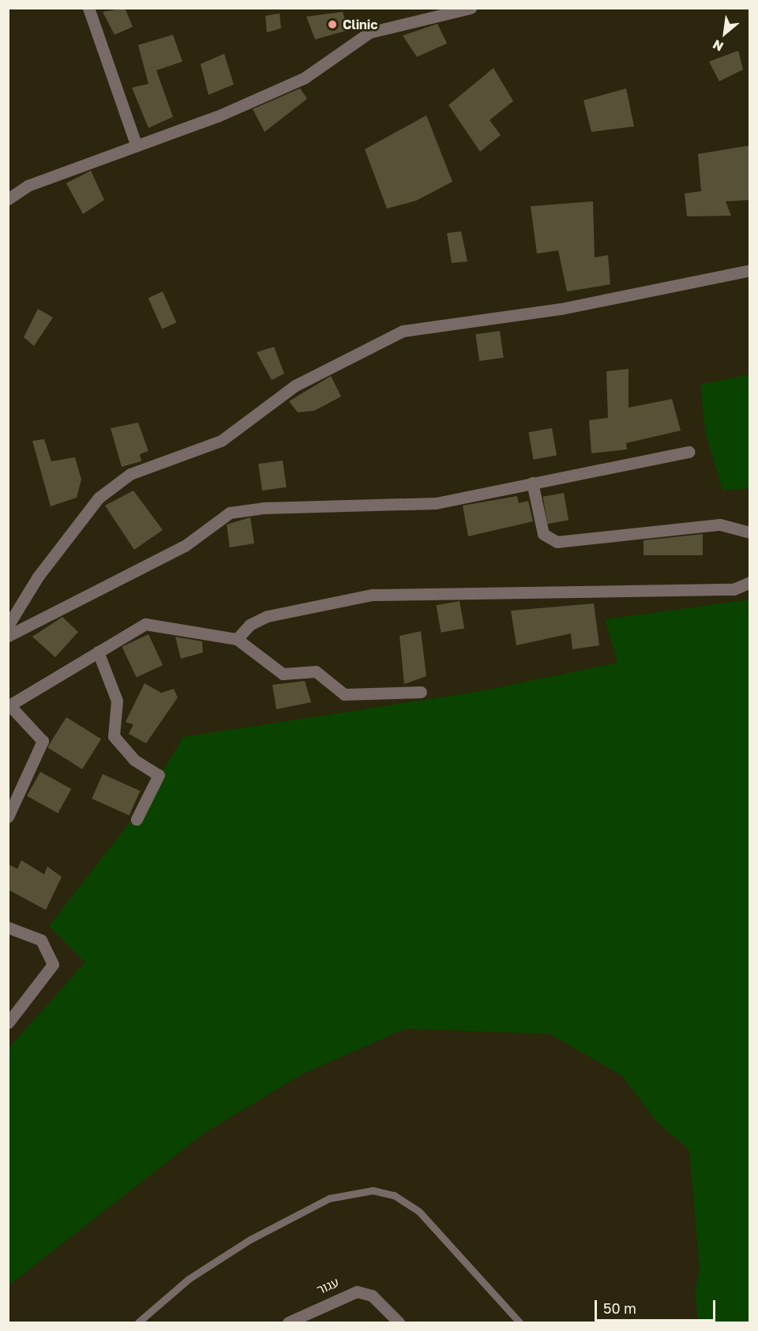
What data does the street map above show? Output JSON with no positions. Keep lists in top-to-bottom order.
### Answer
{
  "streets": {
    "street": ["עגור"]
  },
  "places": ["Clinic"],
  "scale_bar": "50 m",
  "north": "bottom left"
}
